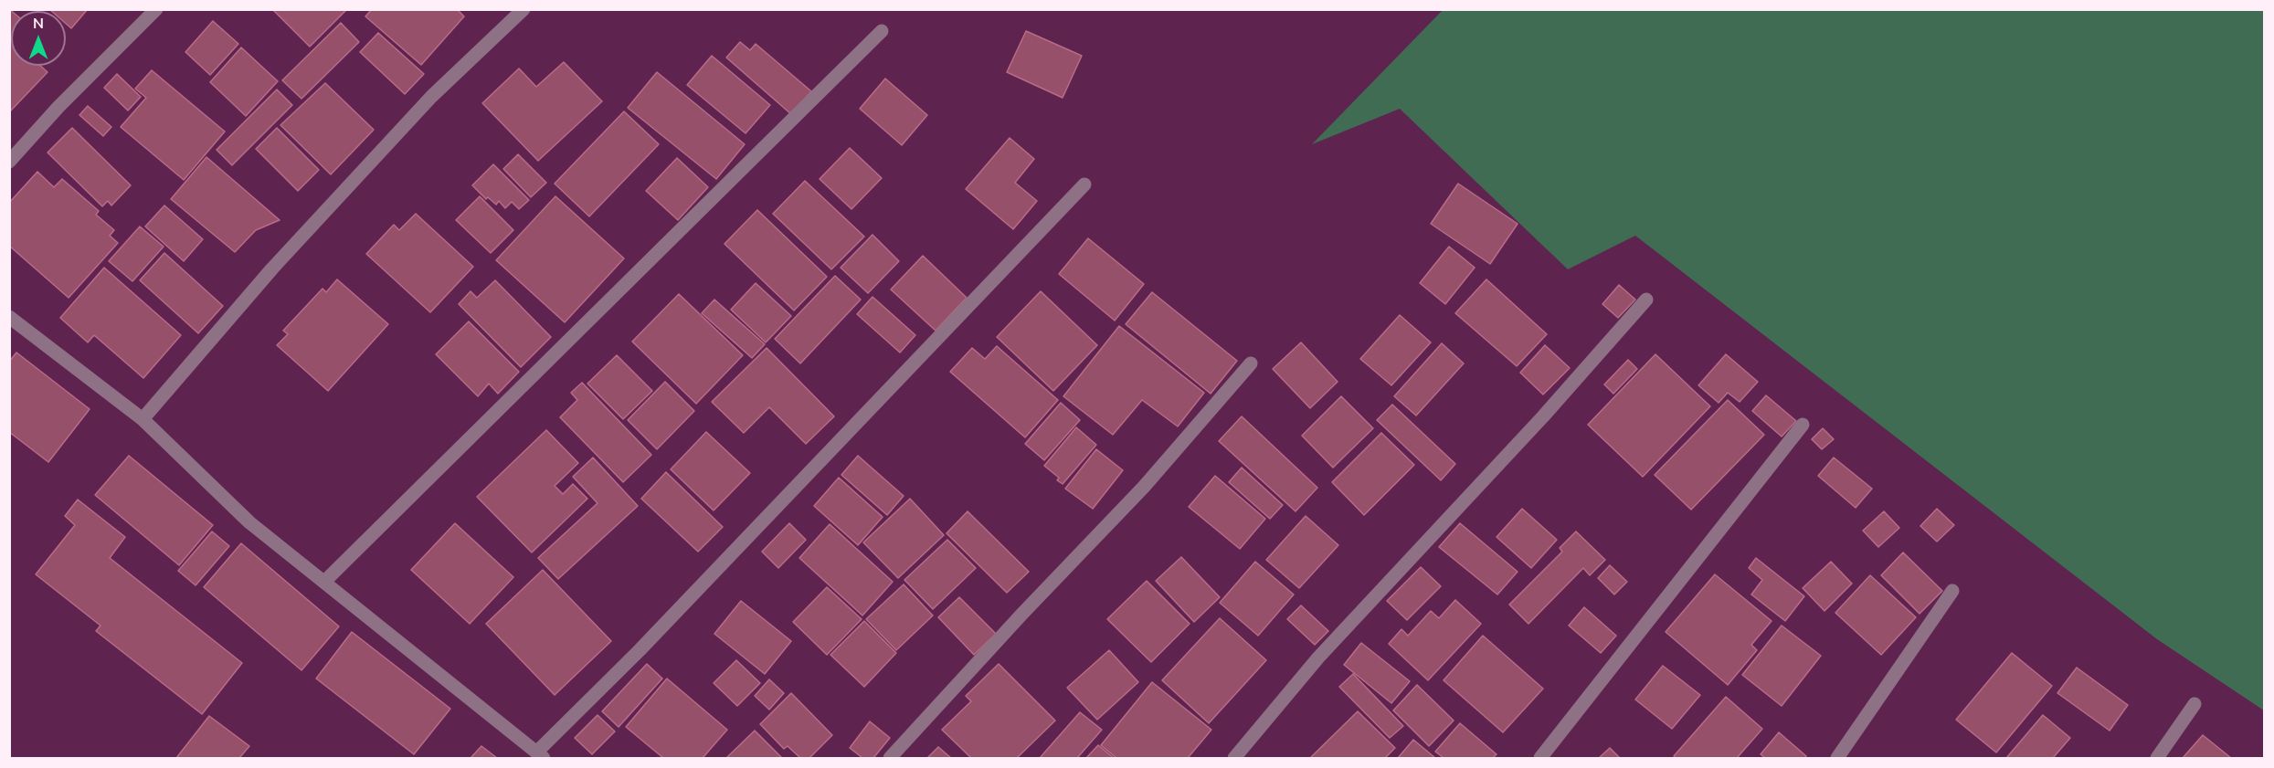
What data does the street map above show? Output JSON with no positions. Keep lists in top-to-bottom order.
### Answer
{
  "north": "top"
}
